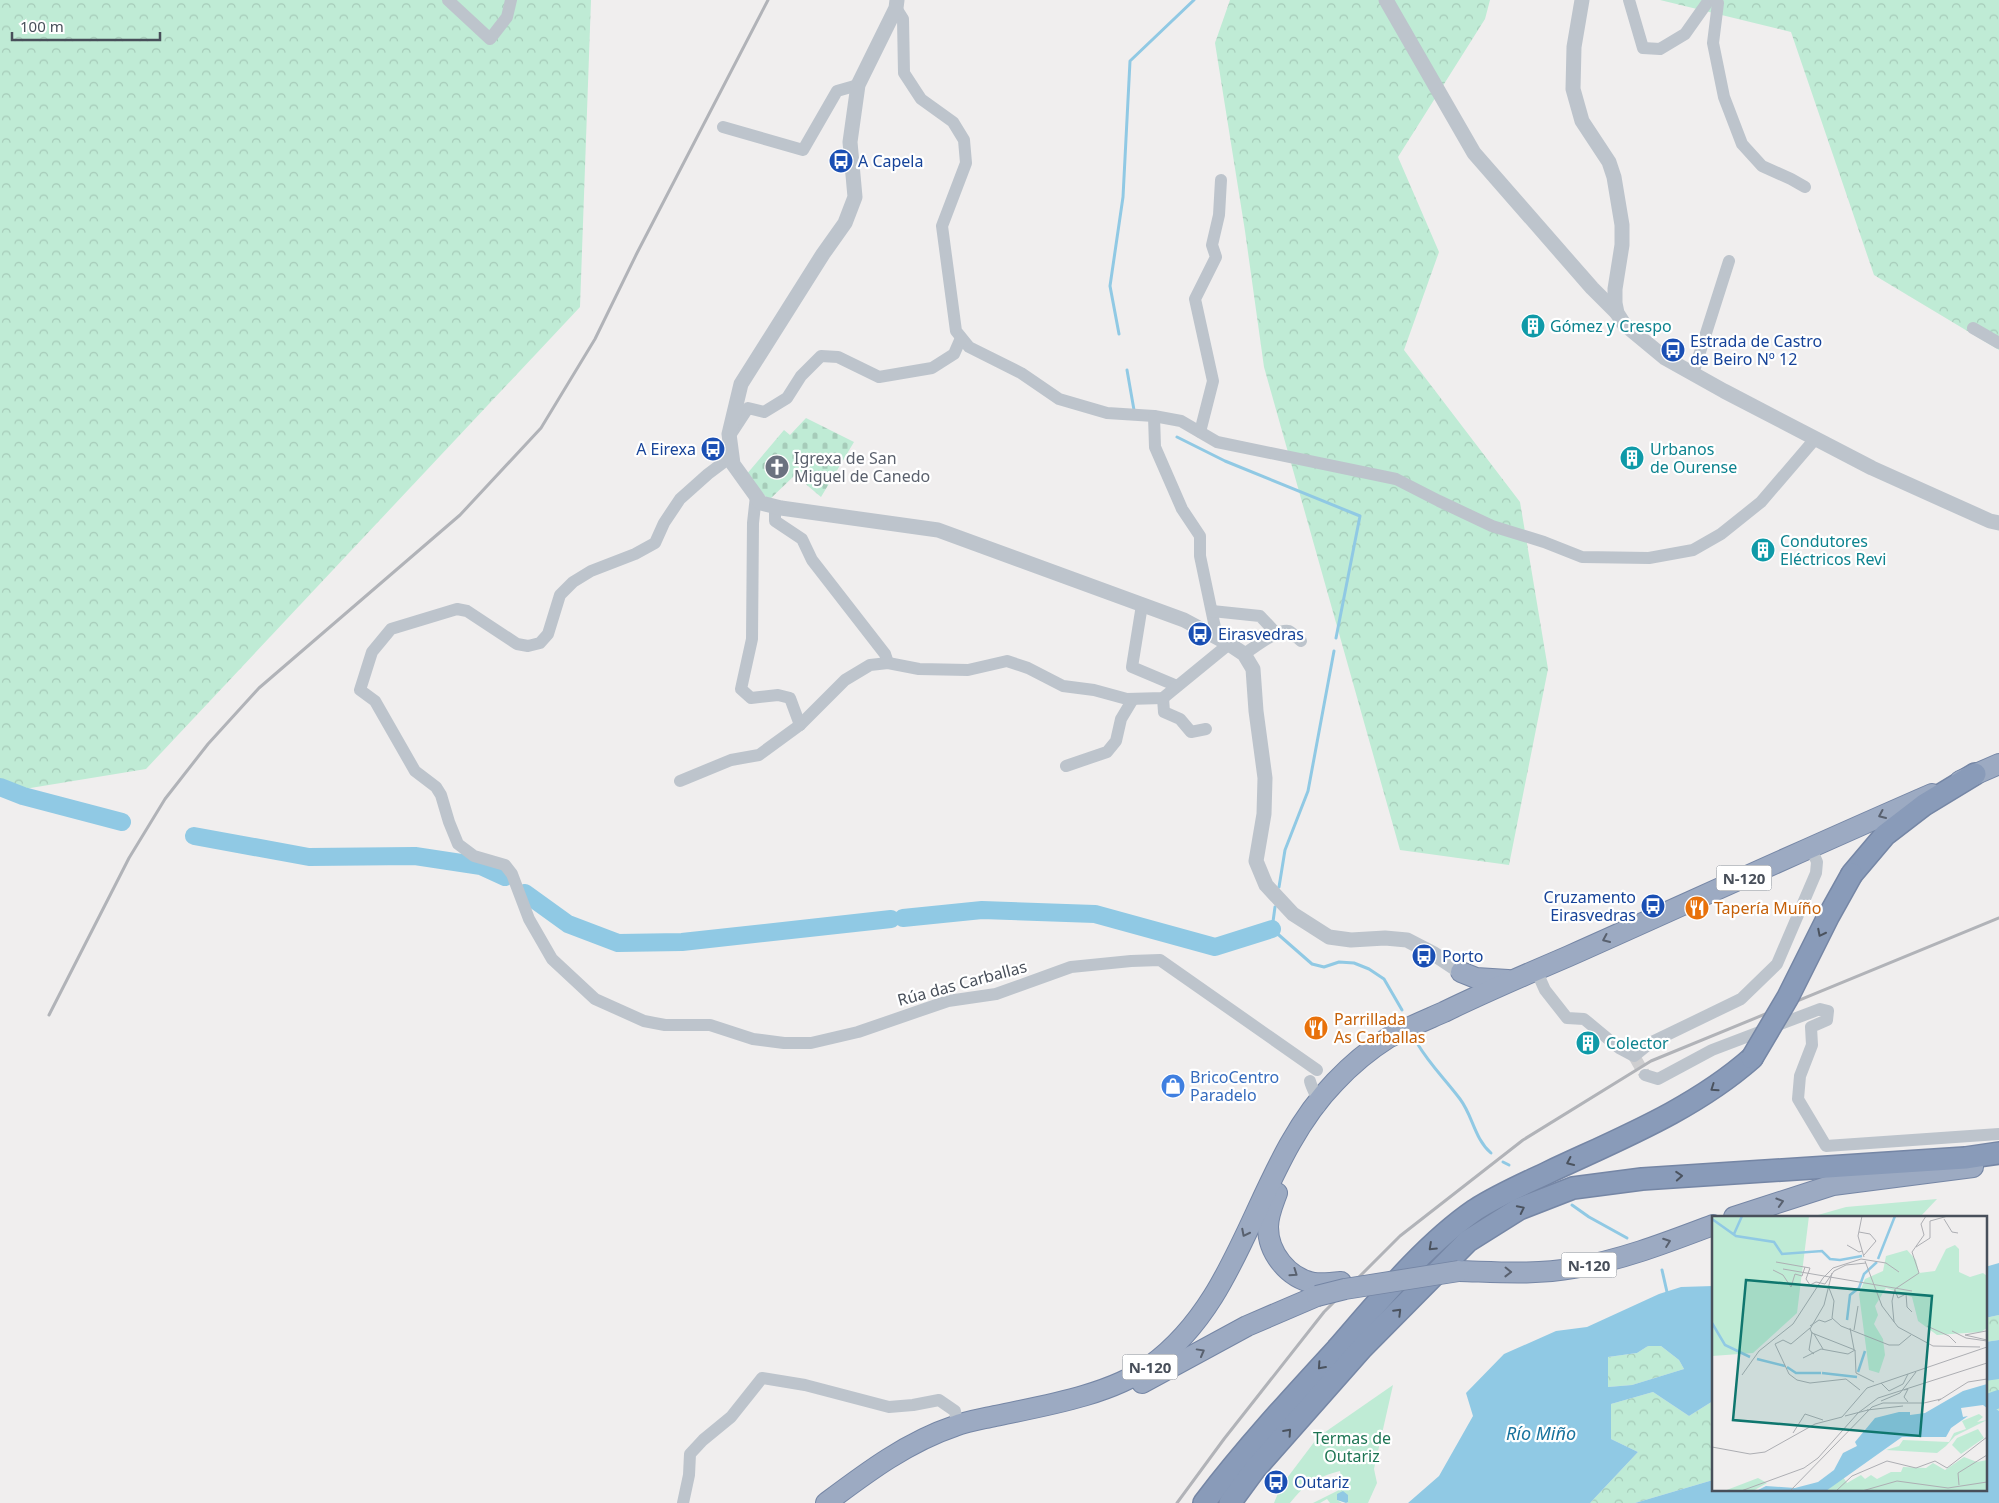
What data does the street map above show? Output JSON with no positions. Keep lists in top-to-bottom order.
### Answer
{
  "streets": {
    "highway": ["N-120"],
    "street": ["Rúa das Carballas"]
  },
  "water": ["Río Miño"],
  "parks": ["Termas de Outariz"],
  "places": {
    "bus stop": [
      "A Capela",
      "Estrada de Castro de Beiro Nº 12",
      "A Eirexa",
      "Eirasvedras",
      "Cruzamento Eirasvedras",
      "Porto",
      "Outariz"
    ],
    "building": [
      "Gómez y Crespo",
      "Urbanos de Ourense",
      "Condutores Eléctricos Revi",
      "Colector"
    ],
    "church": ["Igrexa de San Miguel de Canedo"],
    "restaurant": ["Tapería Muíño", "Parrillada As Carballas"],
    "shop": ["BricoCentro Paradelo"]
  },
  "scale_bar": "100 m"
}
